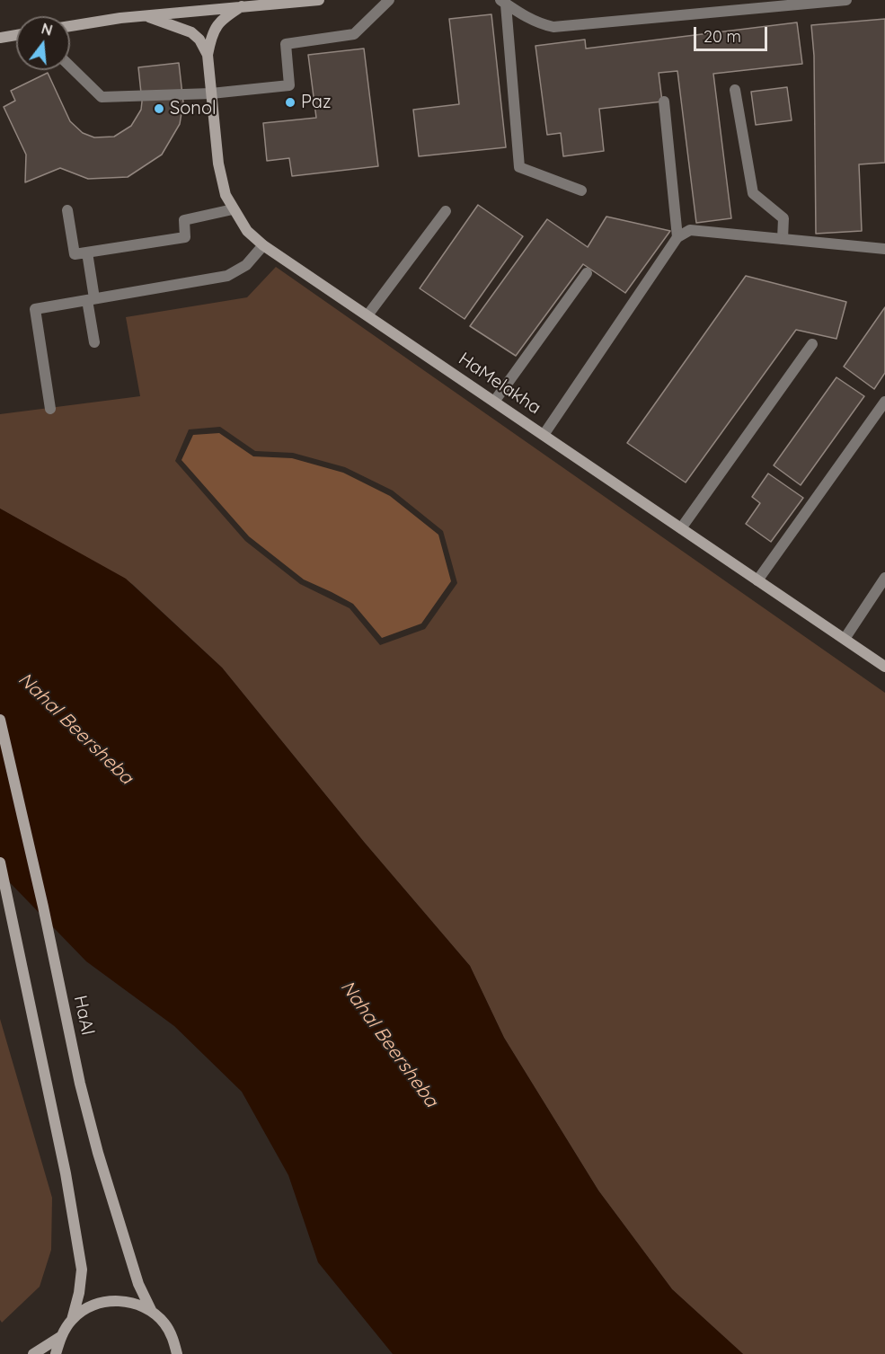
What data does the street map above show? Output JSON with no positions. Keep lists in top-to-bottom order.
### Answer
{
  "streets": {
    "street": ["HaMelakha", "HaAl"]
  },
  "water": ["Nahal Beersheba"],
  "places": ["Paz", "Sonol"],
  "scale_bar": "20 m",
  "north": "top"
}
